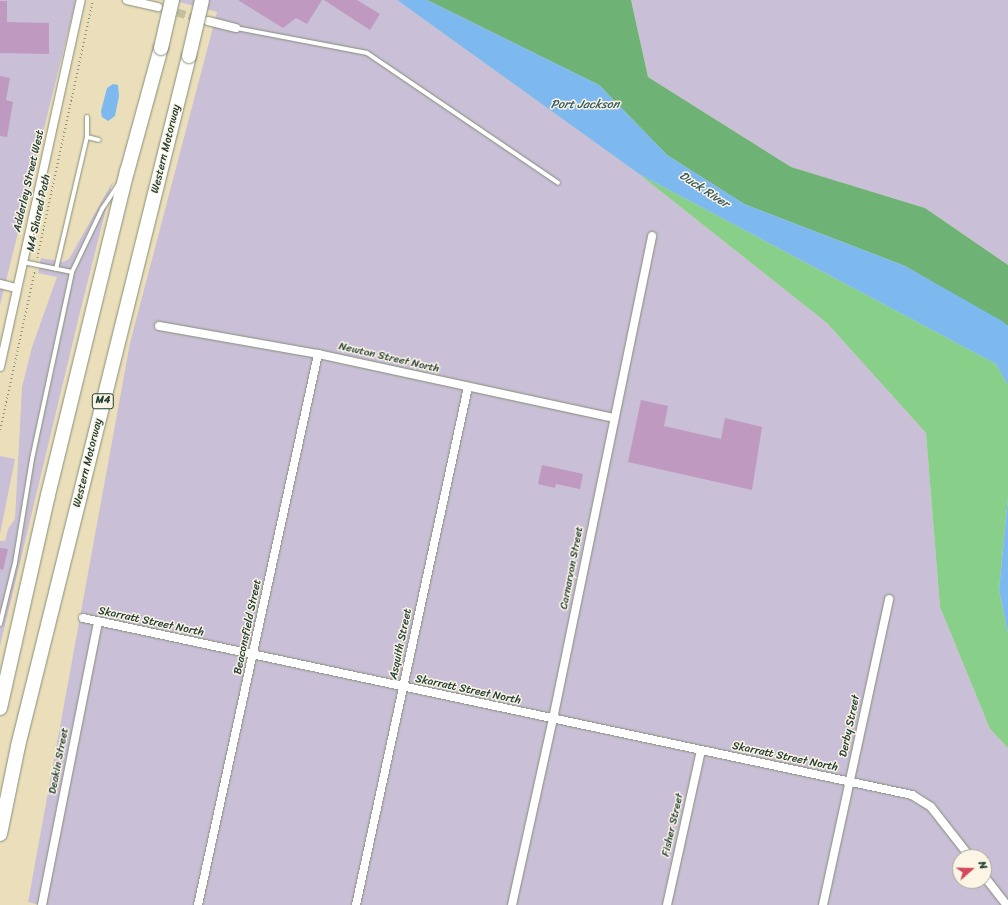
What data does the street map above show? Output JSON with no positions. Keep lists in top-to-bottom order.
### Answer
{
  "streets": {
    "highway": ["Western Motorway", "M4"],
    "street": [
      "Adderley Street West",
      "Newton Street North",
      "Carnarvon Street",
      "Skarratt Street North",
      "Beaconsfield Street",
      "Asquith Street",
      "Derby Street",
      "Deakin Street",
      "Fisher Street"
    ],
    "path": ["M4 Shared Path"]
  },
  "crossings": [
    ["Newton Street North", "Carnarvon Street"],
    ["Newton Street North", "Beaconsfield Street"],
    ["Newton Street North", "Asquith Street"],
    ["Carnarvon Street", "Skarratt Street North"],
    ["Skarratt Street North", "Beaconsfield Street"],
    ["Skarratt Street North", "Asquith Street"],
    ["Skarratt Street North", "Derby Street"],
    ["Skarratt Street North", "Deakin Street"],
    ["Skarratt Street North", "Fisher Street"]
  ],
  "water": ["Port Jackson", "Duck River"],
  "north": "right"
}
